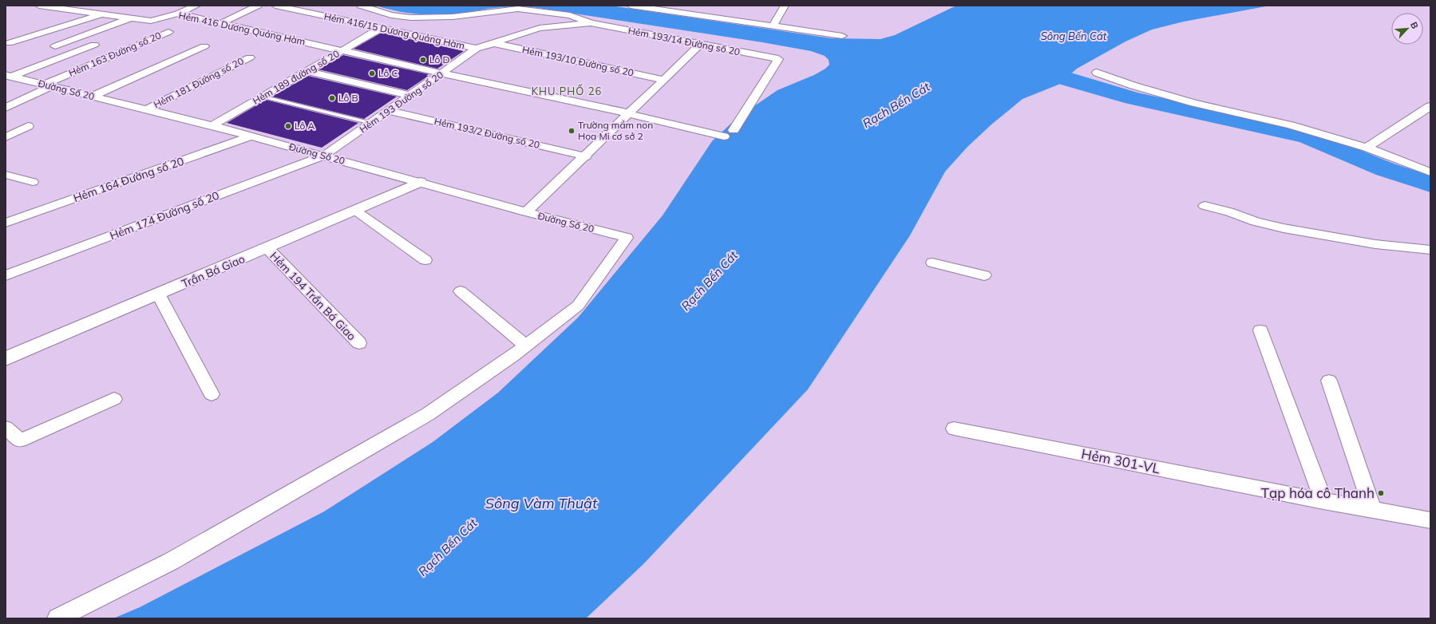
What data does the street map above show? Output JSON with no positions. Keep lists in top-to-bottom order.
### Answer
{
  "streets": {
    "street": [
      "Hẻm 416 Dương Quảng Hàm",
      "Hẻm 416/15 Dương Quảng Hàm",
      "Hẻm 193/14 Đường số 20",
      "Hẻm 163 Đường số 20",
      "Hẻm 193/10 Đường số 20",
      "Hẻm 189 đường số 20",
      "Hẻm 181 Đường số 20",
      "Đường Số 20",
      "Hẻm 193 Đường số 20",
      "Hẻm 193/2 Đường số 20",
      "Hẻm 164 Đường số 20",
      "Hẻm 174 Đường số 20",
      "Trần Bá Giao",
      "Hẻm 194 Trần Bá Giao",
      "Hẻm 301-VL"
    ]
  },
  "crossings": [
    ["Hẻm 416 Dương Quảng Hàm", "Hẻm 189 đường số 20"],
    ["Hẻm 416 Dương Quảng Hàm", "Hẻm 193 Đường số 20"],
    ["Hẻm 416/15 Dương Quảng Hàm", "Hẻm 189 đường số 20"],
    ["Hẻm 416/15 Dương Quảng Hàm", "Hẻm 193 Đường số 20"],
    ["Hẻm 193/14 Đường số 20", "Hẻm 193 Đường số 20"],
    ["Hẻm 163 Đường số 20", "Đường Số 20"],
    ["Hẻm 193/10 Đường số 20", "Hẻm 193 Đường số 20"],
    ["Hẻm 189 đường số 20", "Đường Số 20"],
    ["Hẻm 181 Đường số 20", "Đường Số 20"],
    ["Đường Số 20", "Hẻm 193 Đường số 20"],
    ["Đường Số 20", "Hẻm 164 Đường số 20"],
    ["Đường Số 20", "Hẻm 174 Đường số 20"],
    ["Đường Số 20", "Trần Bá Giao"],
    ["Hẻm 193 Đường số 20", "Hẻm 193/2 Đường số 20"],
    ["Hẻm 193 Đường số 20", "Hẻm 174 Đường số 20"],
    ["Trần Bá Giao", "Hẻm 194 Trần Bá Giao"]
  ],
  "districts": ["KHU PHỐ 26"],
  "water": ["Sông Bến Cát", "Rạch Bến Cát", "Sông Vàm Thuật"],
  "places": [
    "Lô D",
    "Lô C",
    "Lô B",
    "Lô A",
    "Trường mầm non Họa Mi cơ sở 2",
    "Tạp hóa cô Thanh"
  ],
  "north": "top right"
}
